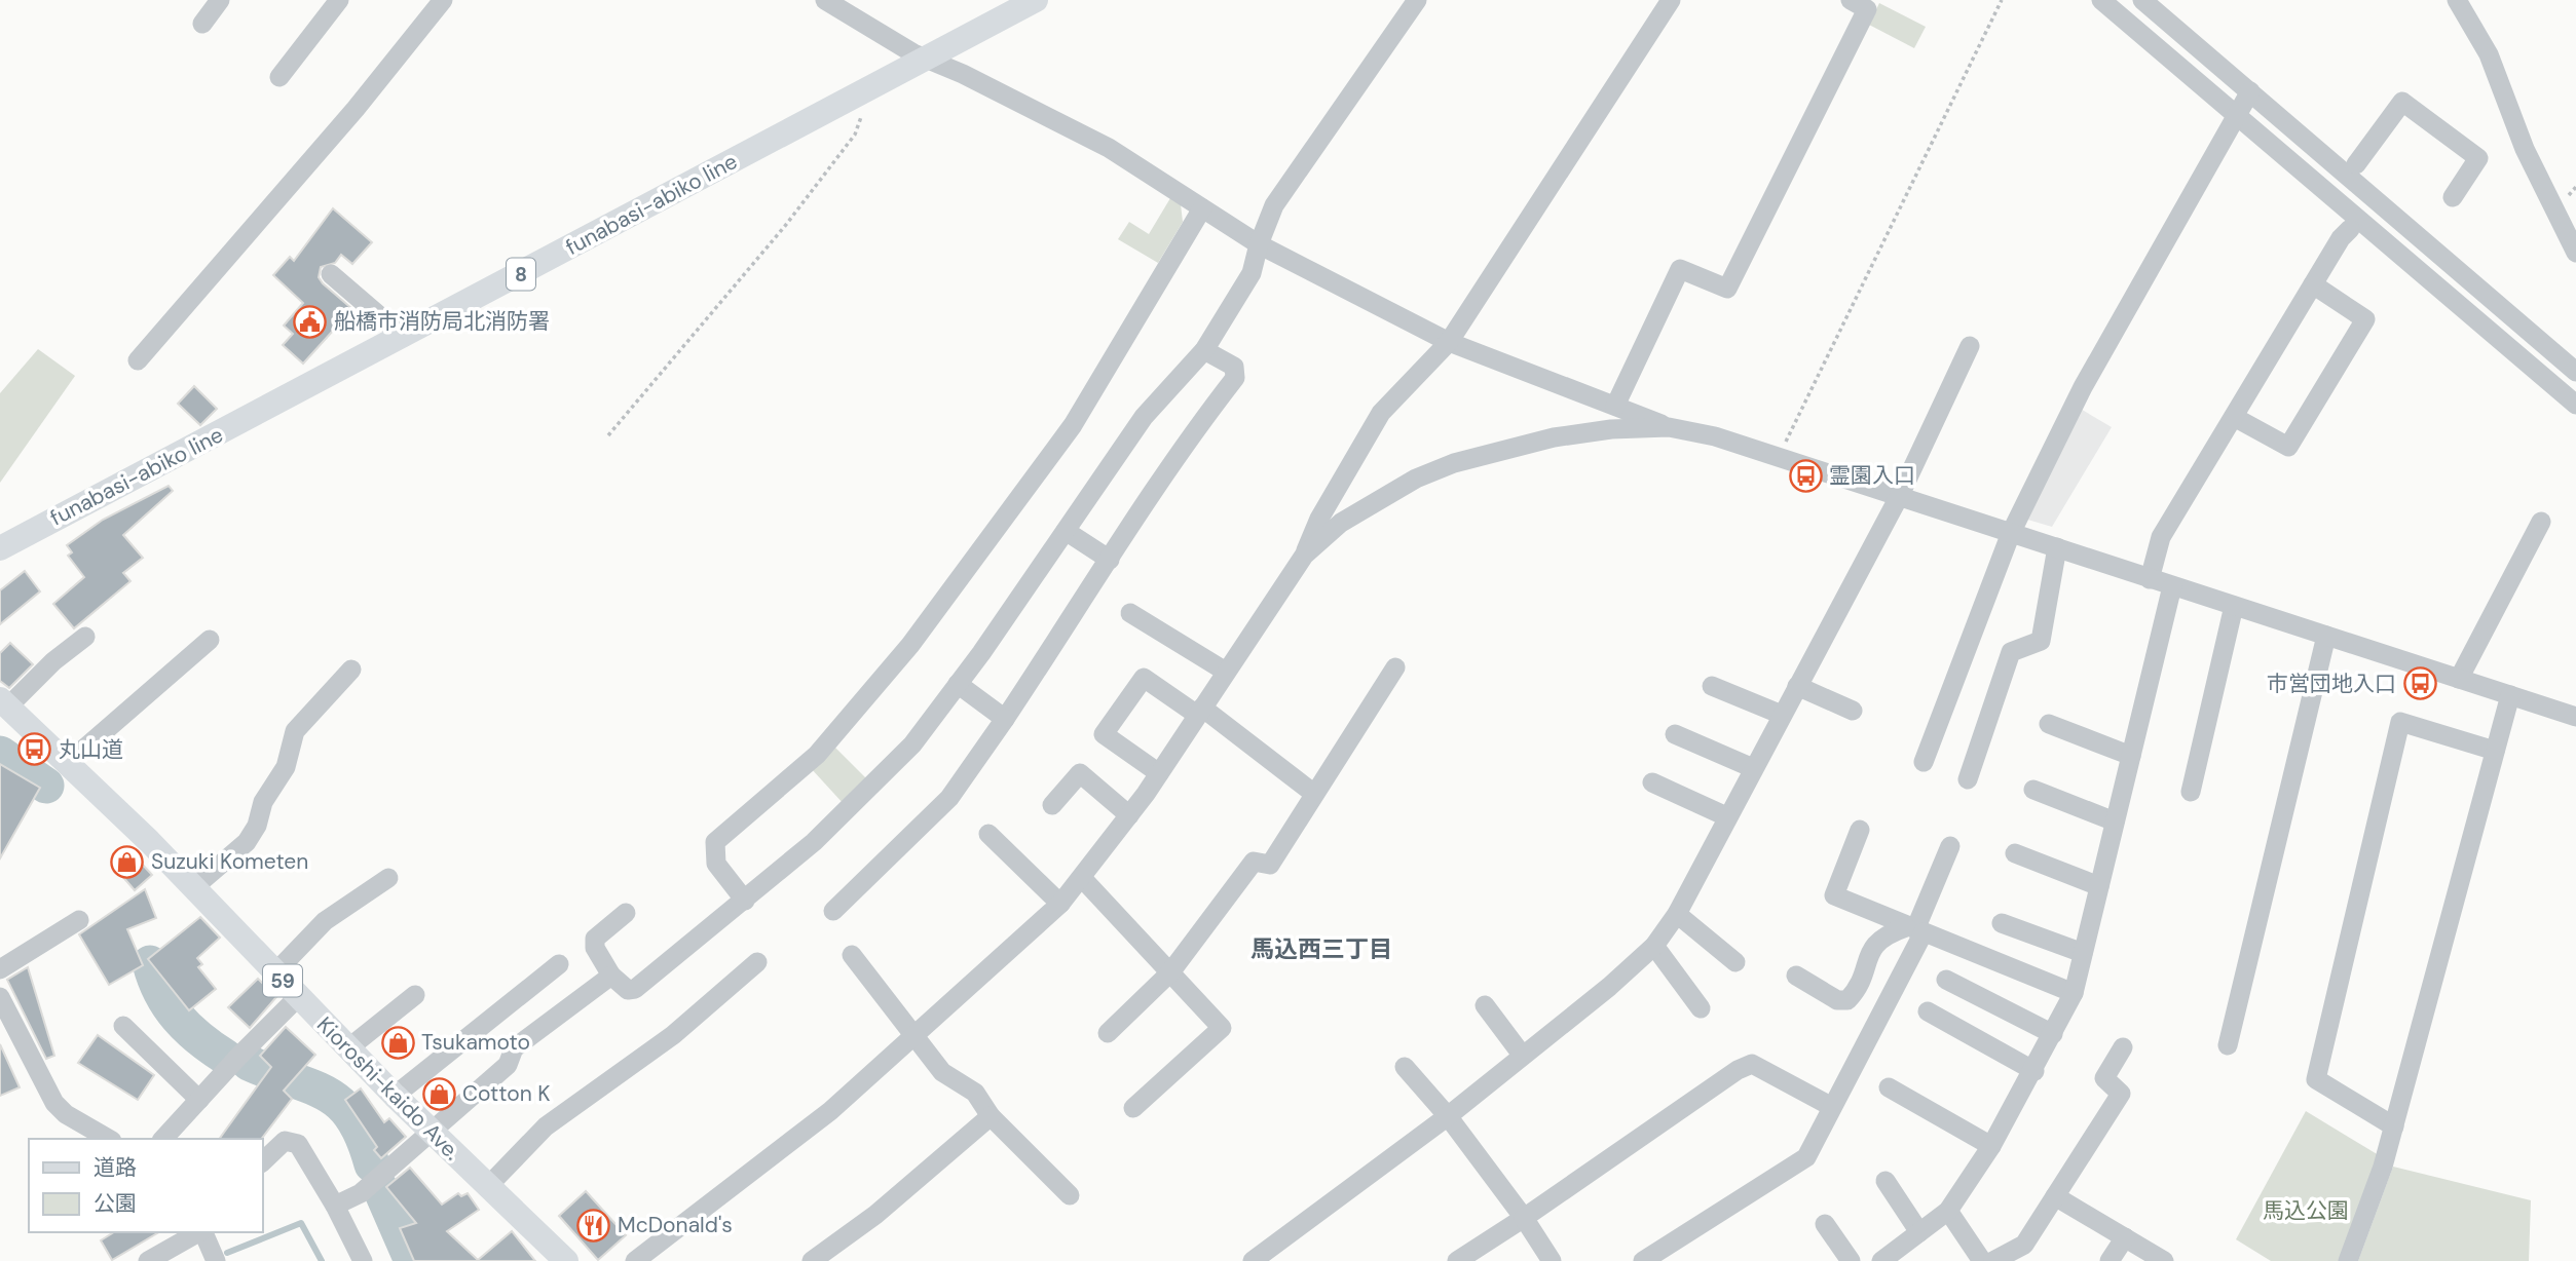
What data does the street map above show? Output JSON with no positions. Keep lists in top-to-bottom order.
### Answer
{
  "streets": {
    "main road": [
      "funabasi-abiko line",
      "8",
      "59",
      "Kioroshi-kaido Ave."
    ]
  },
  "districts": ["馬込西三丁目"],
  "parks": ["馬込公園"],
  "places": {
    "public building": ["船橋市消防局北消防署"],
    "bus stop": ["霊園入口", "市営団地入口", "丸山道"],
    "shop": ["Suzuki Kometen", "Tsukamoto", "Cotton K"],
    "restaurant": ["McDonald's"]
  },
  "legend": ["道路", "公園"]
}
